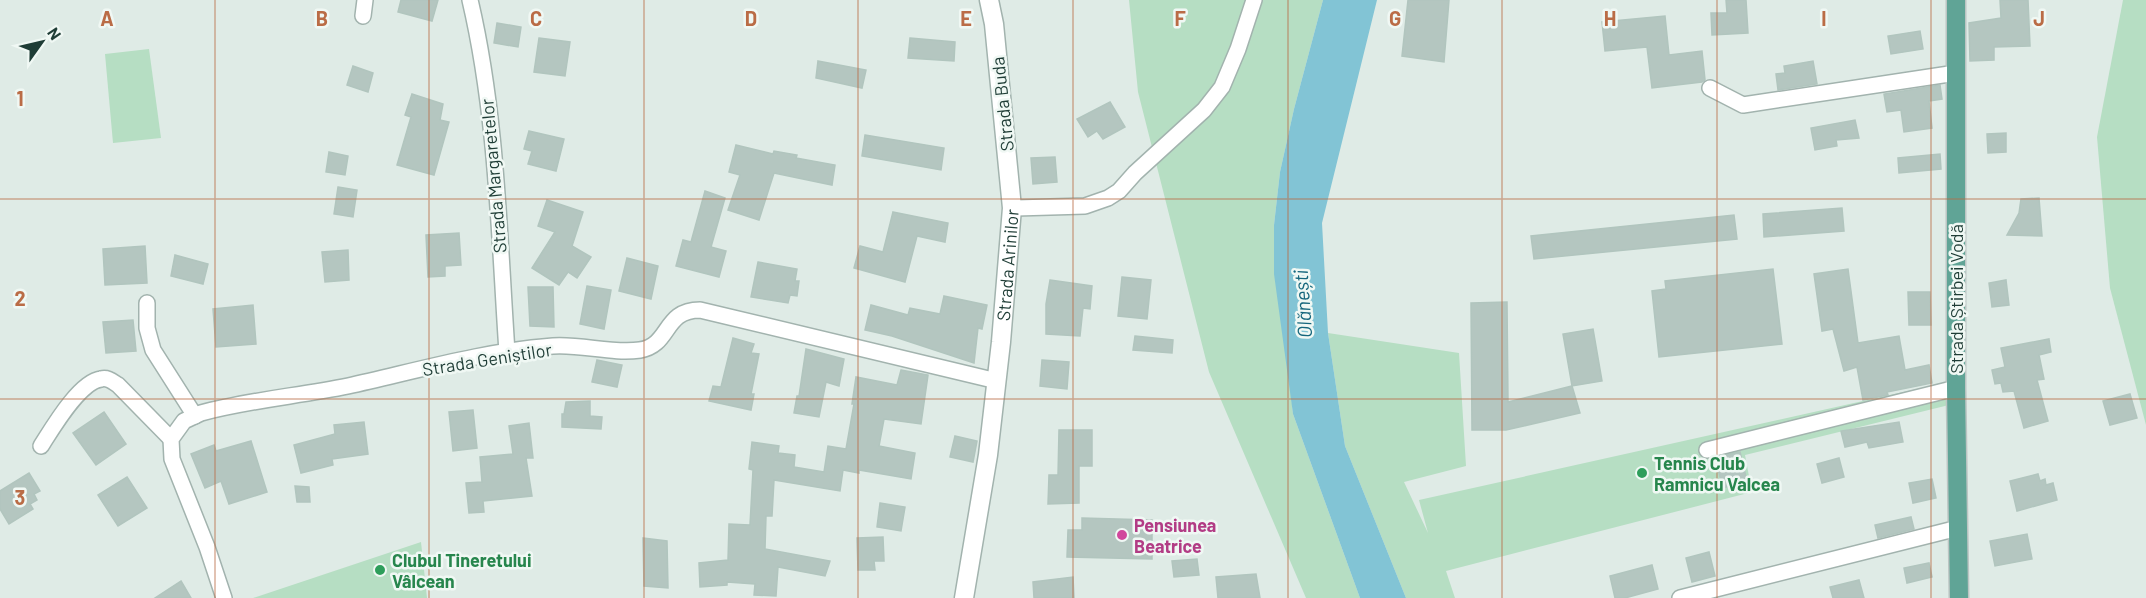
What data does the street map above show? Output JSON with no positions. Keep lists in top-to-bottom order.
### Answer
{
  "streets": {
    "main road": ["Strada Știrbei Vodă"],
    "street": [
      "Strada Buda",
      "Strada Margaretelor",
      "Strada Arinilor",
      "Strada Geniștilor"
    ]
  },
  "crossings": [
    ["Strada Buda", "Strada Arinilor"],
    ["Strada Margaretelor", "Strada Geniștilor"],
    ["Strada Arinilor", "Strada Geniștilor"]
  ],
  "water": ["Olănești"],
  "places": ["Tennis Club Ramnicu Valcea", "Pensiunea Beatrice", "Clubul Tineretului Vâlcean"],
  "north": "top right",
  "grid": {
    "columns": [
      "A",
      "B",
      "C",
      "D",
      "E",
      "F",
      "G",
      "H",
      "I",
      "J"
    ],
    "rows": ["1", "2", "3"]
  }
}
